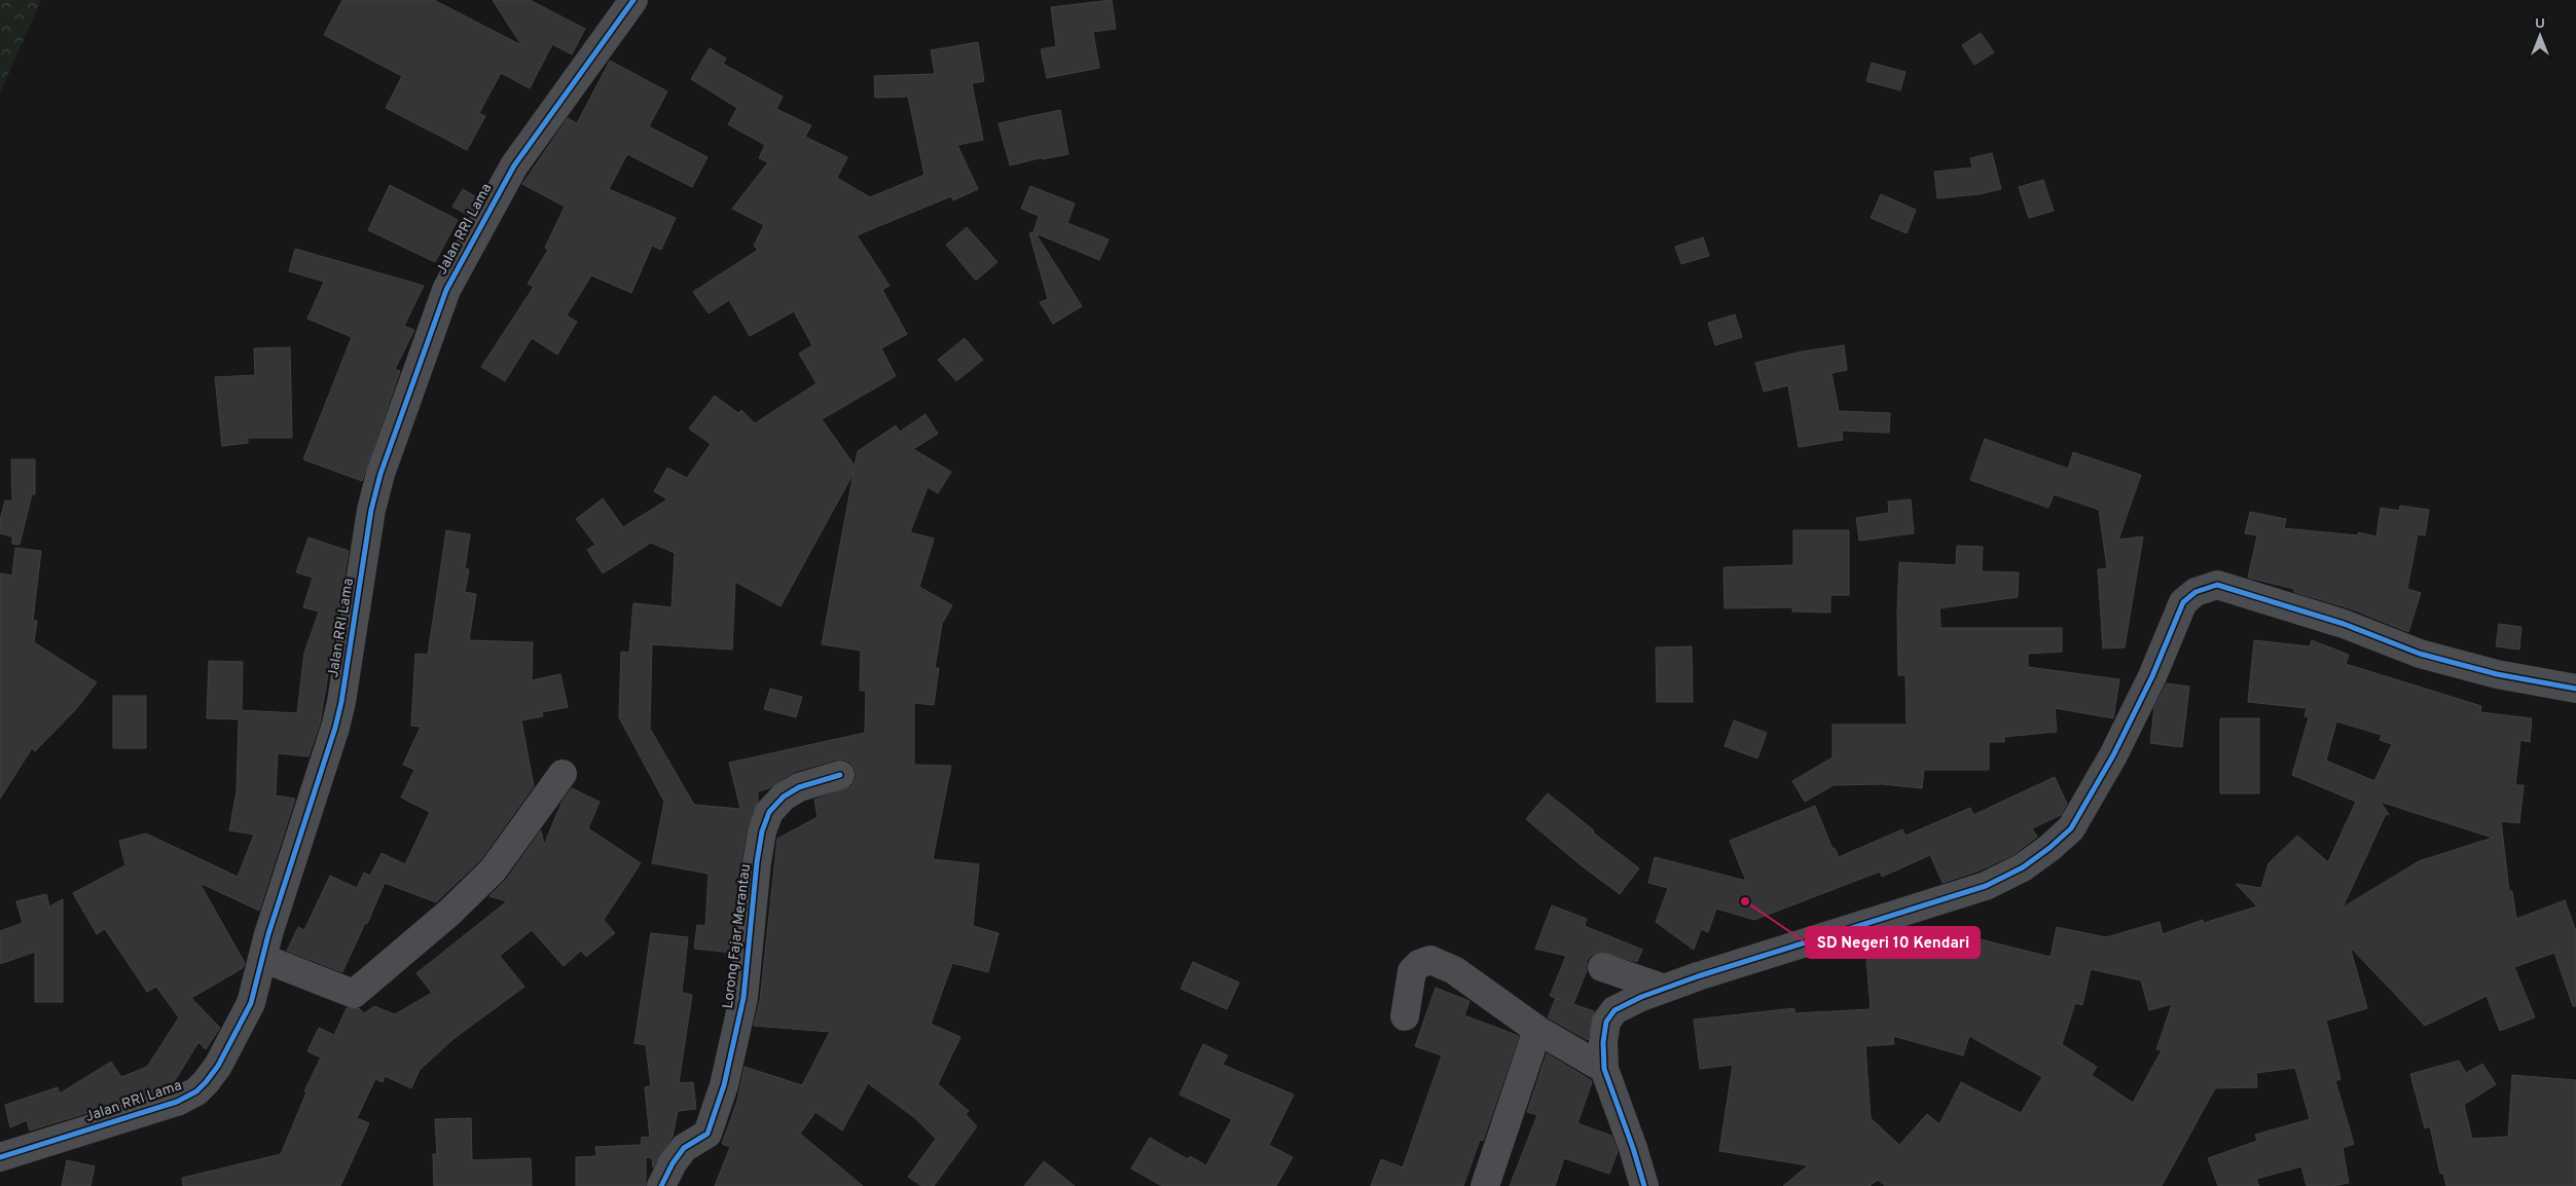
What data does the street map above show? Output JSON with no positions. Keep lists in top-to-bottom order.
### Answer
{
  "streets": {
    "street": ["Jalan RRI Lama", "Lorong Fajar Merantau"]
  },
  "places": ["SD Negeri 10 Kendari"],
  "north": "top"
}
